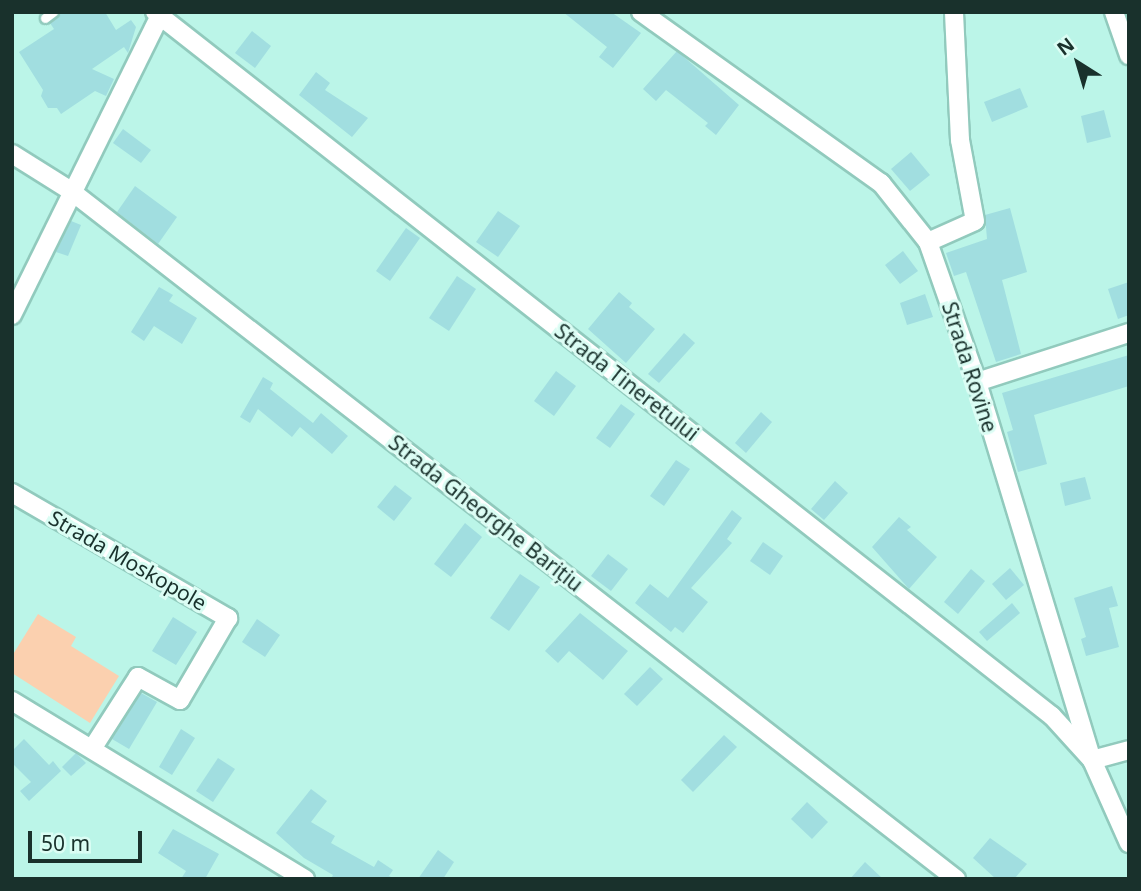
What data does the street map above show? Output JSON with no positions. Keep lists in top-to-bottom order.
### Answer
{
  "streets": {
    "street": [
      "Strada Rovine",
      "Strada Tineretului",
      "Strada Gheorghe Barițiu",
      "Strada Moskopole"
    ]
  },
  "crossings": [
    ["Strada Rovine", "Strada Tineretului"]
  ],
  "scale_bar": "50 m",
  "north": "top left"
}
